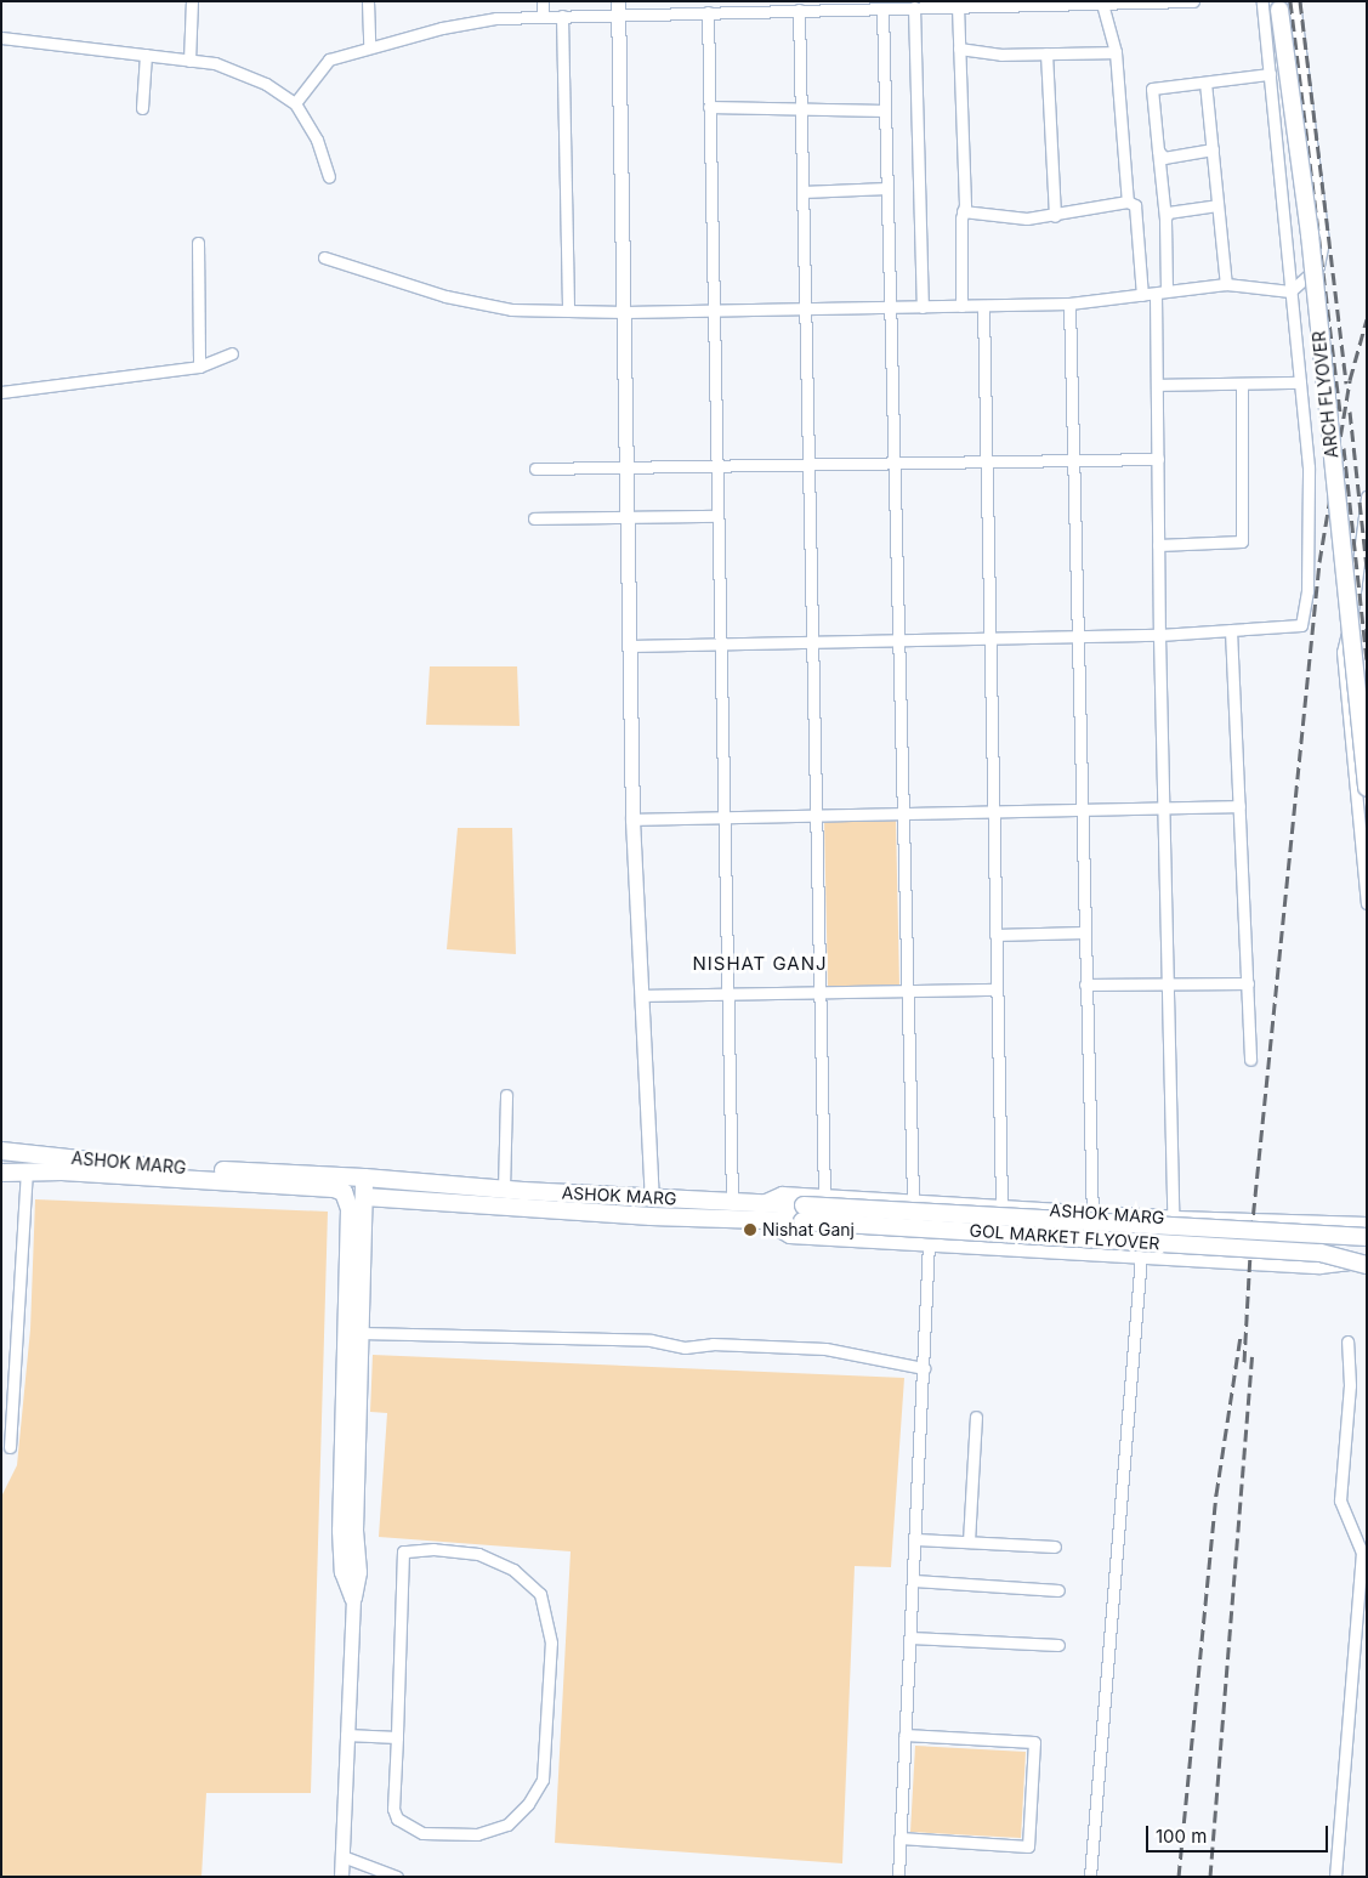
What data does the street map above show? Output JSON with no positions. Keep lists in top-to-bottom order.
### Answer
{
  "streets": {
    "main road": ["ARCH FLYOVER", "ASHOK MARG", "GOL MARKET FLYOVER"]
  },
  "crossings": [
    ["ASHOK MARG", "GOL MARKET FLYOVER"]
  ],
  "districts": ["NISHAT GANJ"],
  "places": ["Nishat Ganj"],
  "scale_bar": "100 m"
}
